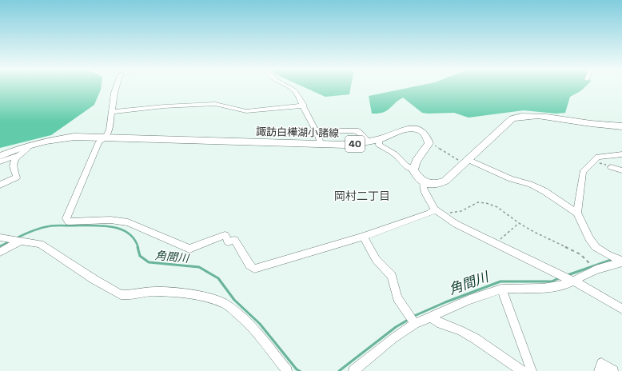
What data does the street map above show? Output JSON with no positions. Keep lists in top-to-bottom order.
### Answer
{
  "streets": {
    "main road": ["諏訪白樺湖小諸線", "40"]
  },
  "districts": ["岡村二丁目"],
  "water": ["角間川"]
}
